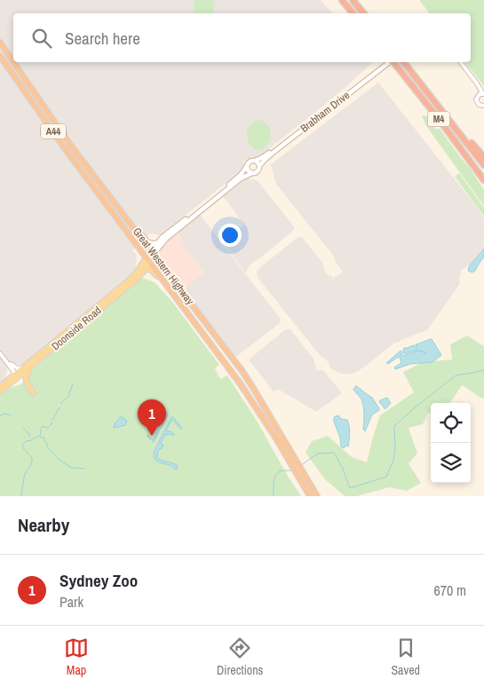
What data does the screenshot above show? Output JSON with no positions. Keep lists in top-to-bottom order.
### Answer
{
  "streets": {
    "highway": ["M4", "A44", "Great Western Highway"],
    "main road": ["Brabham Drive", "Doonside Road"]
  },
  "crossings": [
    ["Great Western Highway", "Doonside Road"]
  ],
  "page": {
    "search": "Search here",
    "pins": "1",
    "heading": "Nearby",
    "list": [
      {
        "mark": "1",
        "name": "Sydney Zoo",
        "note": "Park",
        "value": "670 m"
      }
    ],
    "nav": ["Map", "Directions", "Saved"]
  }
}
